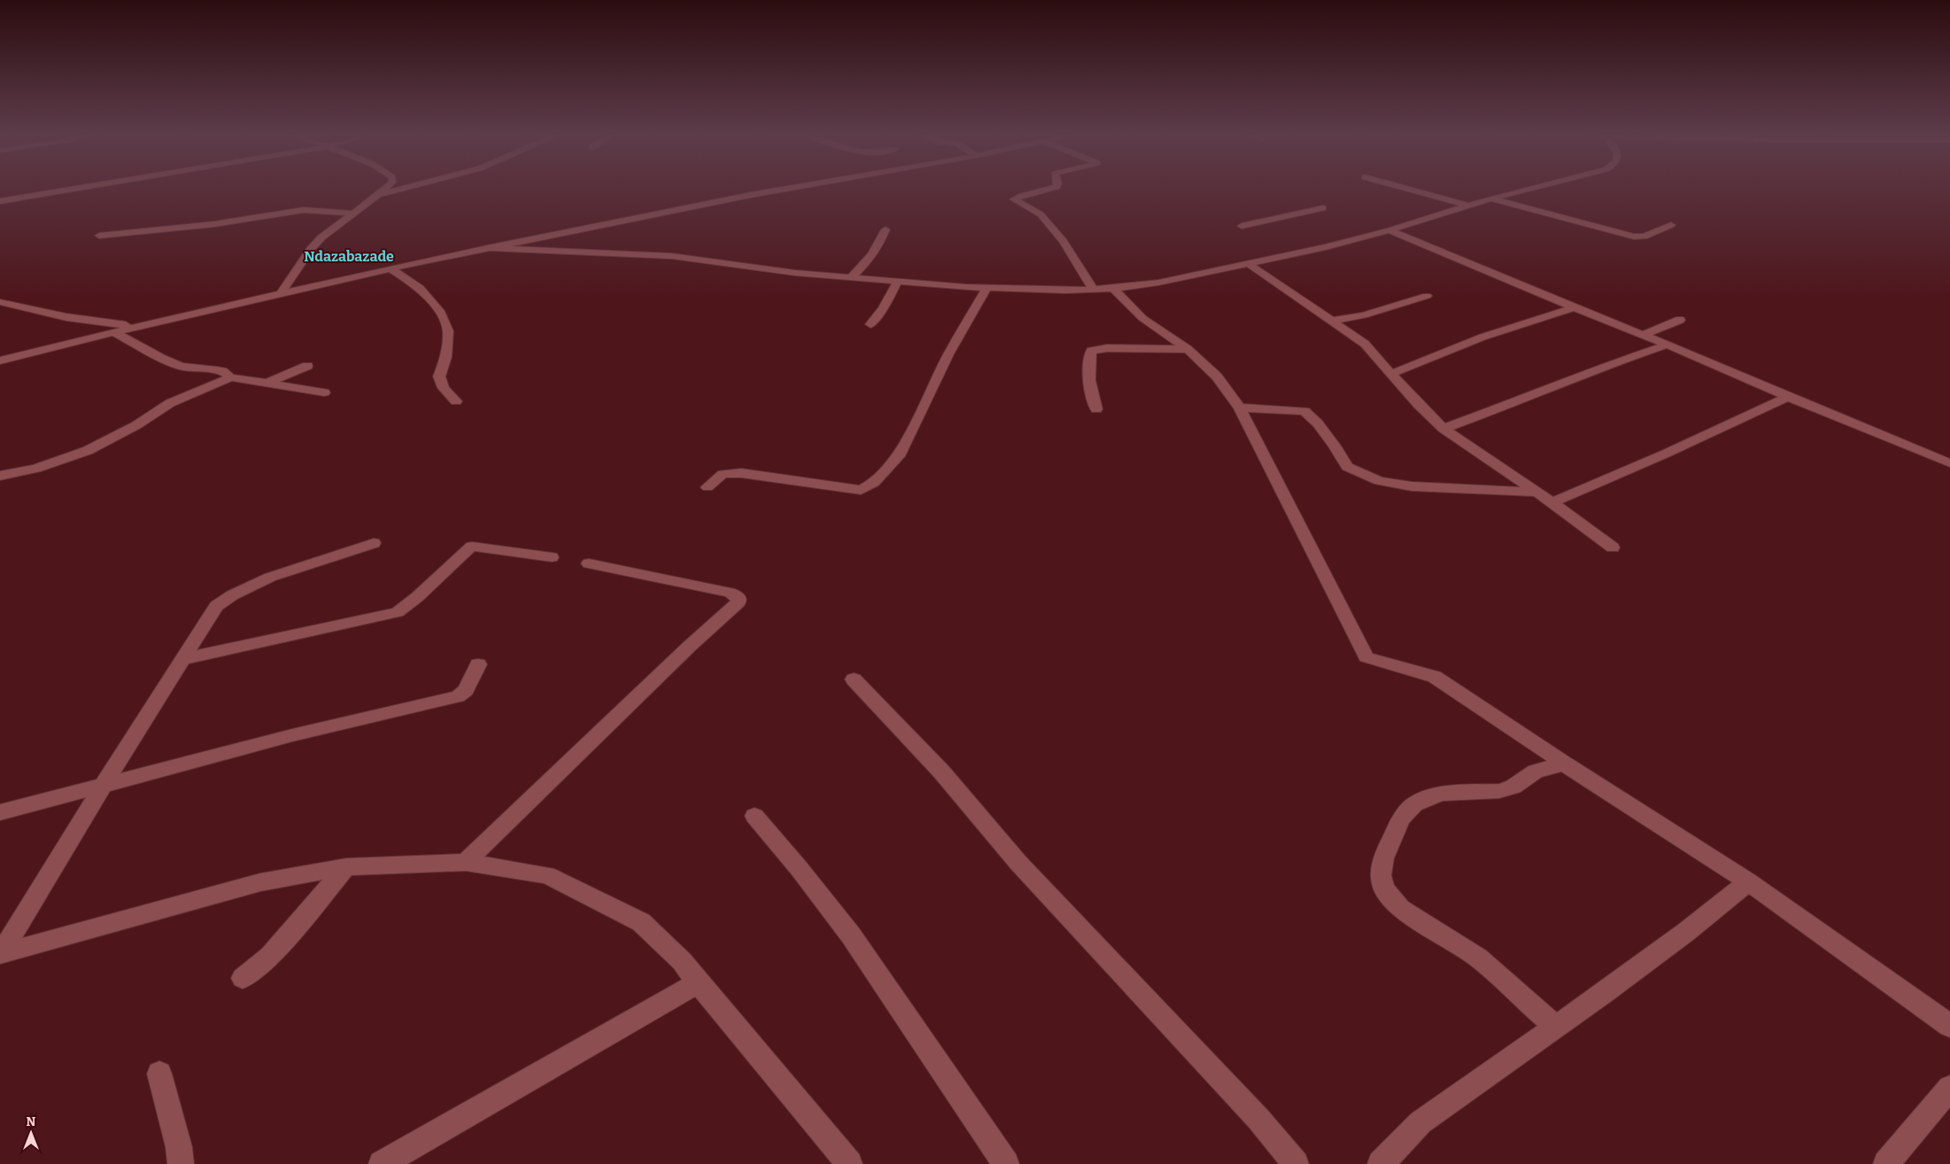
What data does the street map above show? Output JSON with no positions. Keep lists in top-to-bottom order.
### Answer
{
  "districts": ["Ndazabazade"],
  "north": "top"
}
